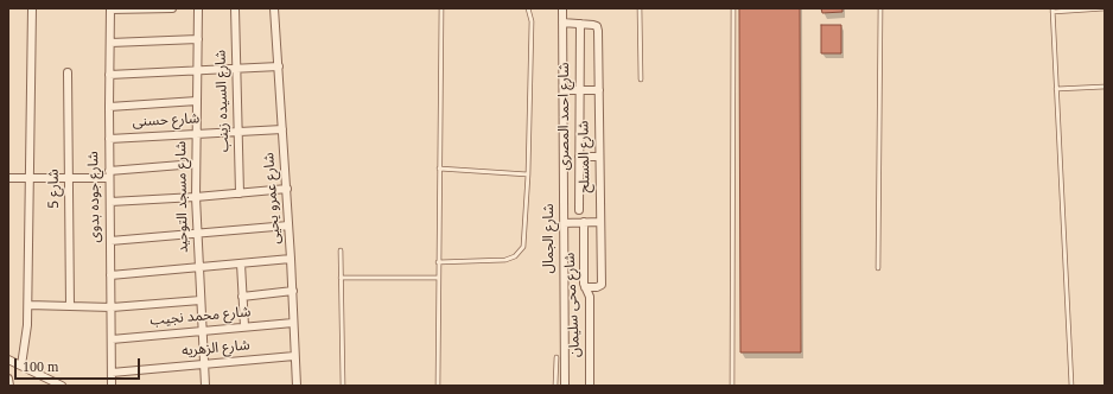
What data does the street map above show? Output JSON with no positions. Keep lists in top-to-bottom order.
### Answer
{
  "streets": {
    "street": [
      "شارع السيده زينب",
      "شارع احمد المصرى",
      "شارع حسنى",
      "شارع المسلح",
      "شارع 5",
      "شارع جوده بدوى",
      "شارع مسجد التوحيد",
      "شارع عمرو يحيى",
      "شارع الجمال",
      "شارع محى سليمان",
      "شارع محمد نجيب",
      "شارع الزهريه"
    ]
  },
  "crossings": [
    ["شارع السيده زينب", "شارع حسنى"],
    ["شارع احمد المصرى", "شارع المسلح"],
    ["شارع حسنى", "شارع جوده بدوى"],
    ["شارع حسنى", "شارع مسجد التوحيد"],
    ["شارع حسنى", "شارع عمرو يحيى"],
    ["شارع المسلح", "شارع محى سليمان"],
    ["شارع جوده بدوى", "شارع محمد نجيب"],
    ["شارع جوده بدوى", "شارع الزهريه"],
    ["شارع مسجد التوحيد", "شارع محمد نجيب"],
    ["شارع مسجد التوحيد", "شارع الزهريه"],
    ["شارع عمرو يحيى", "شارع محمد نجيب"],
    ["شارع عمرو يحيى", "شارع الزهريه"]
  ],
  "scale_bar": "100 m"
}
